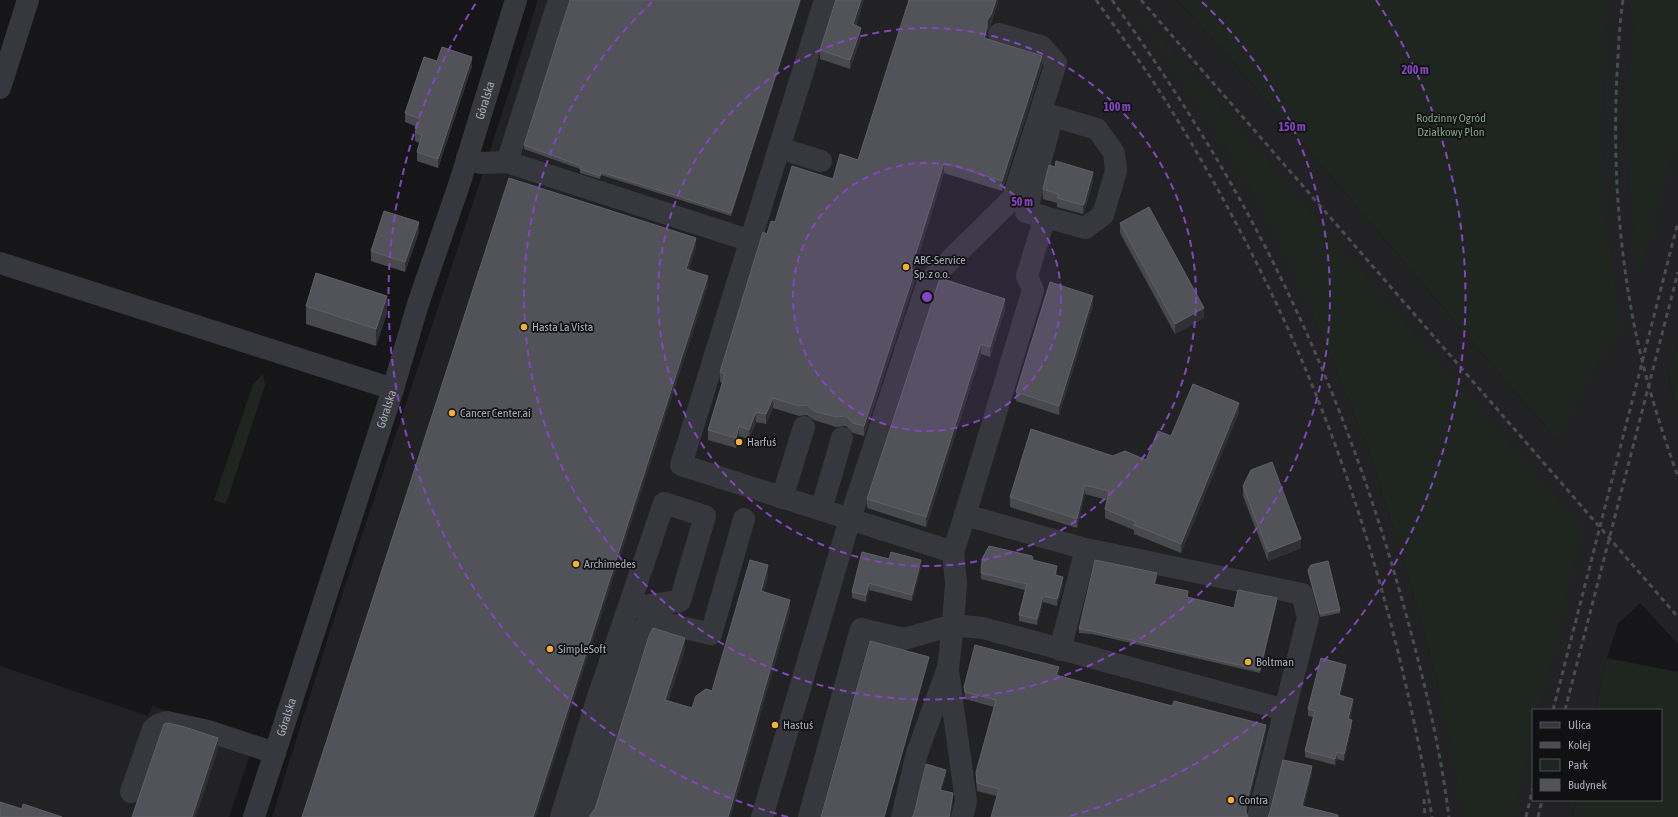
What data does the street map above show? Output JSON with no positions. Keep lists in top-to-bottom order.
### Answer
{
  "streets": {
    "street": ["Góralska"]
  },
  "parks": ["Rodzinny Ogród Działkowy Plon"],
  "places": [
    "ABC-Service Sp. z o.o.",
    "Hasta La Vista",
    "Cancer Center.ai",
    "Harfuś",
    "Archimedes",
    "SimpleSoft",
    "Boltman",
    "Hastuś",
    "Contra"
  ],
  "legend": [
    "Ulica",
    "Kolej",
    "Park",
    "Budynek"
  ],
  "rings": [
    "200 m",
    "100 m",
    "150 m",
    "50 m"
  ]
}
